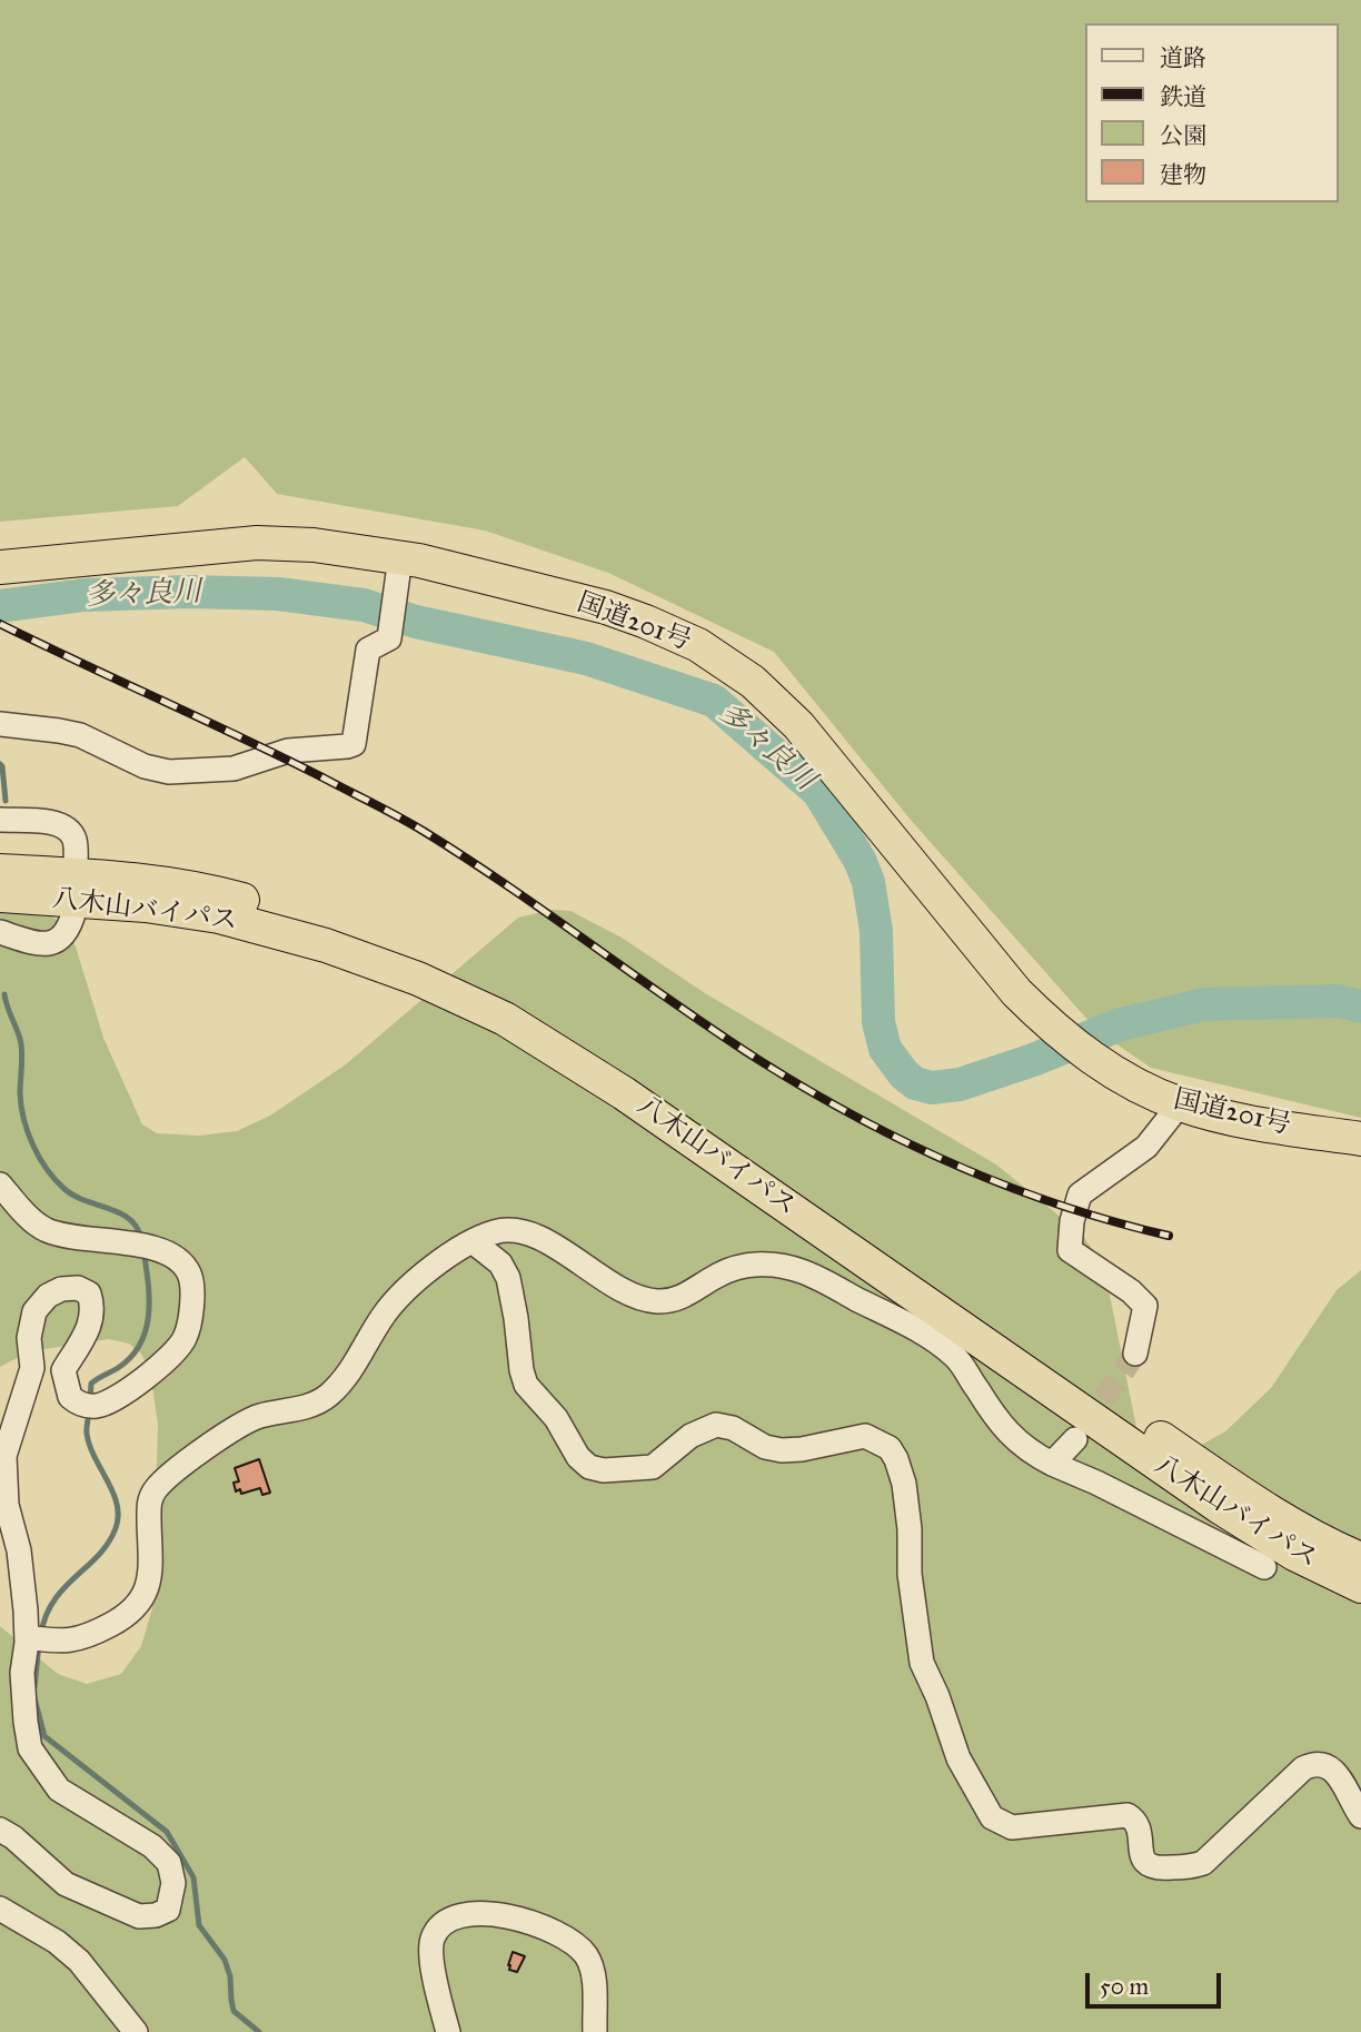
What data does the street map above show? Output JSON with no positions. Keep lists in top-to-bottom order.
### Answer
{
  "streets": {
    "highway": ["国道201号", "八木山バイパス"]
  },
  "water": ["多々良川"],
  "legend": [
    "道路",
    "鉄道",
    "公園",
    "建物"
  ],
  "scale_bar": "50 m"
}
